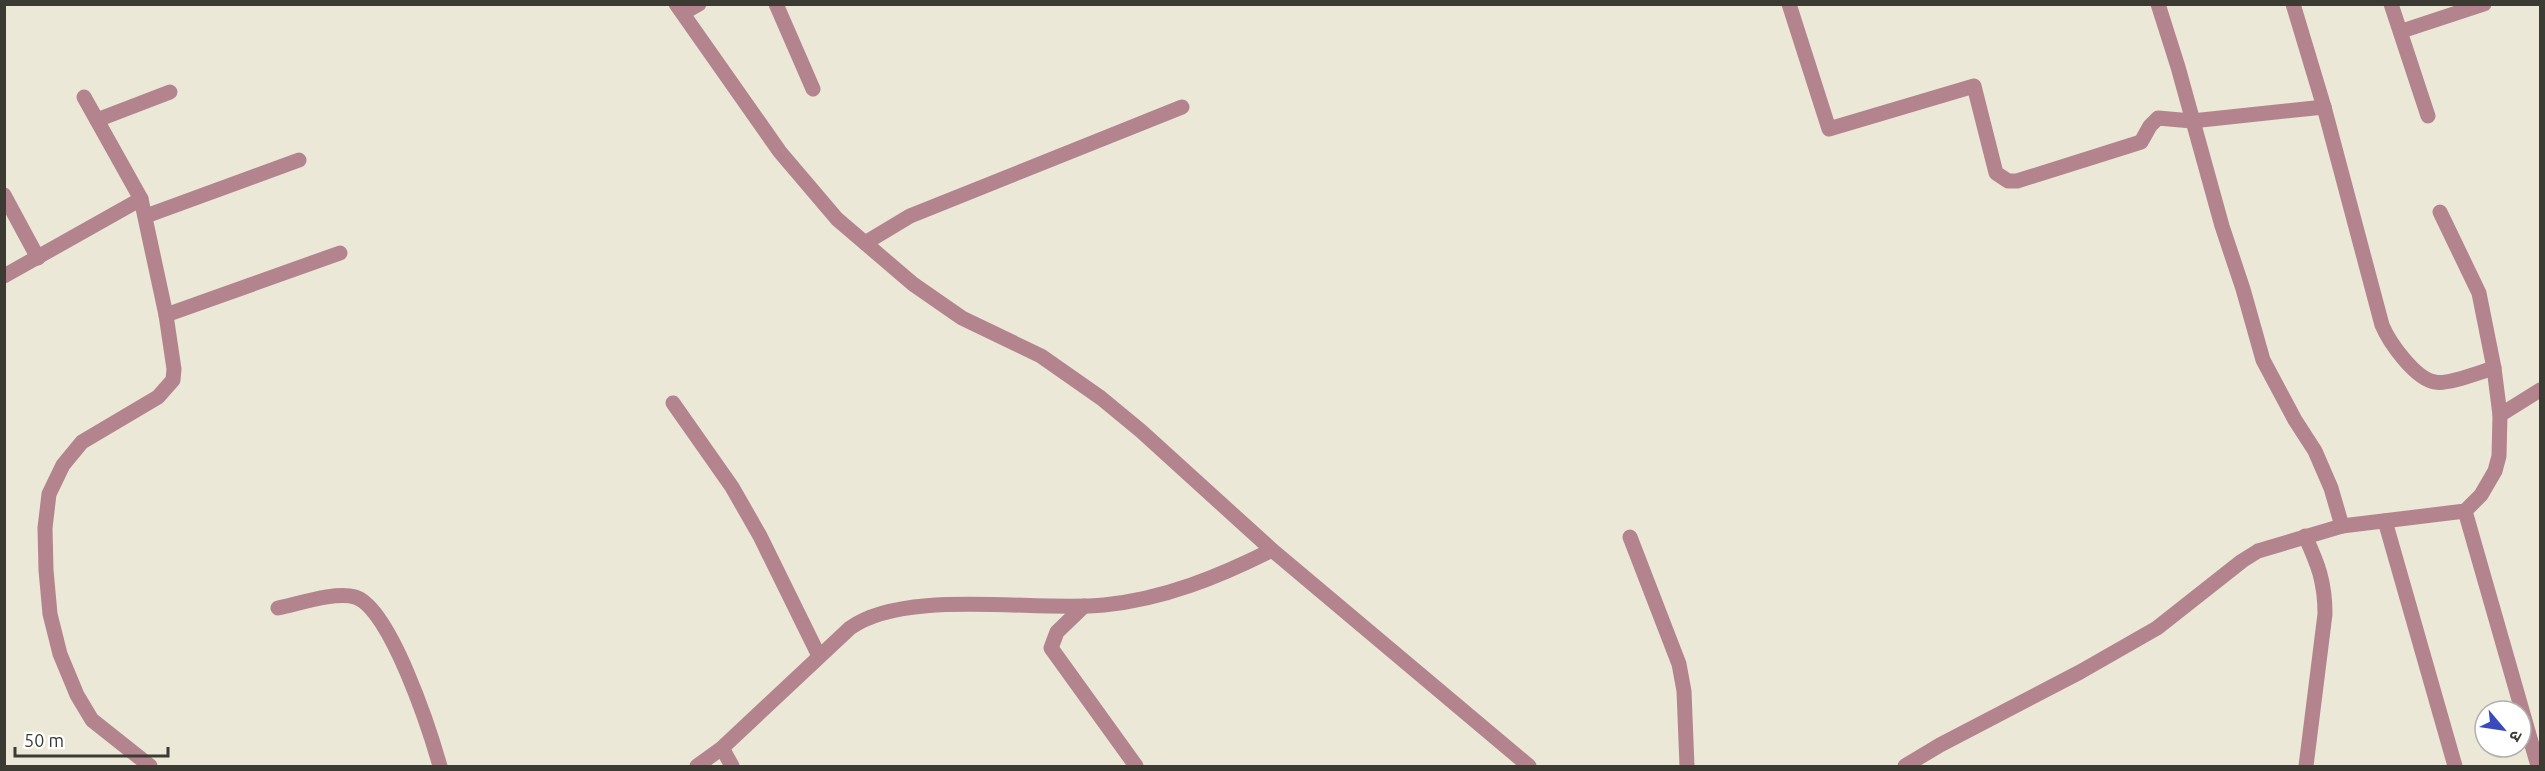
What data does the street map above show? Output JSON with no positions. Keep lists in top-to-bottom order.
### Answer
{
  "scale_bar": "50 m",
  "north": "bottom right"
}
